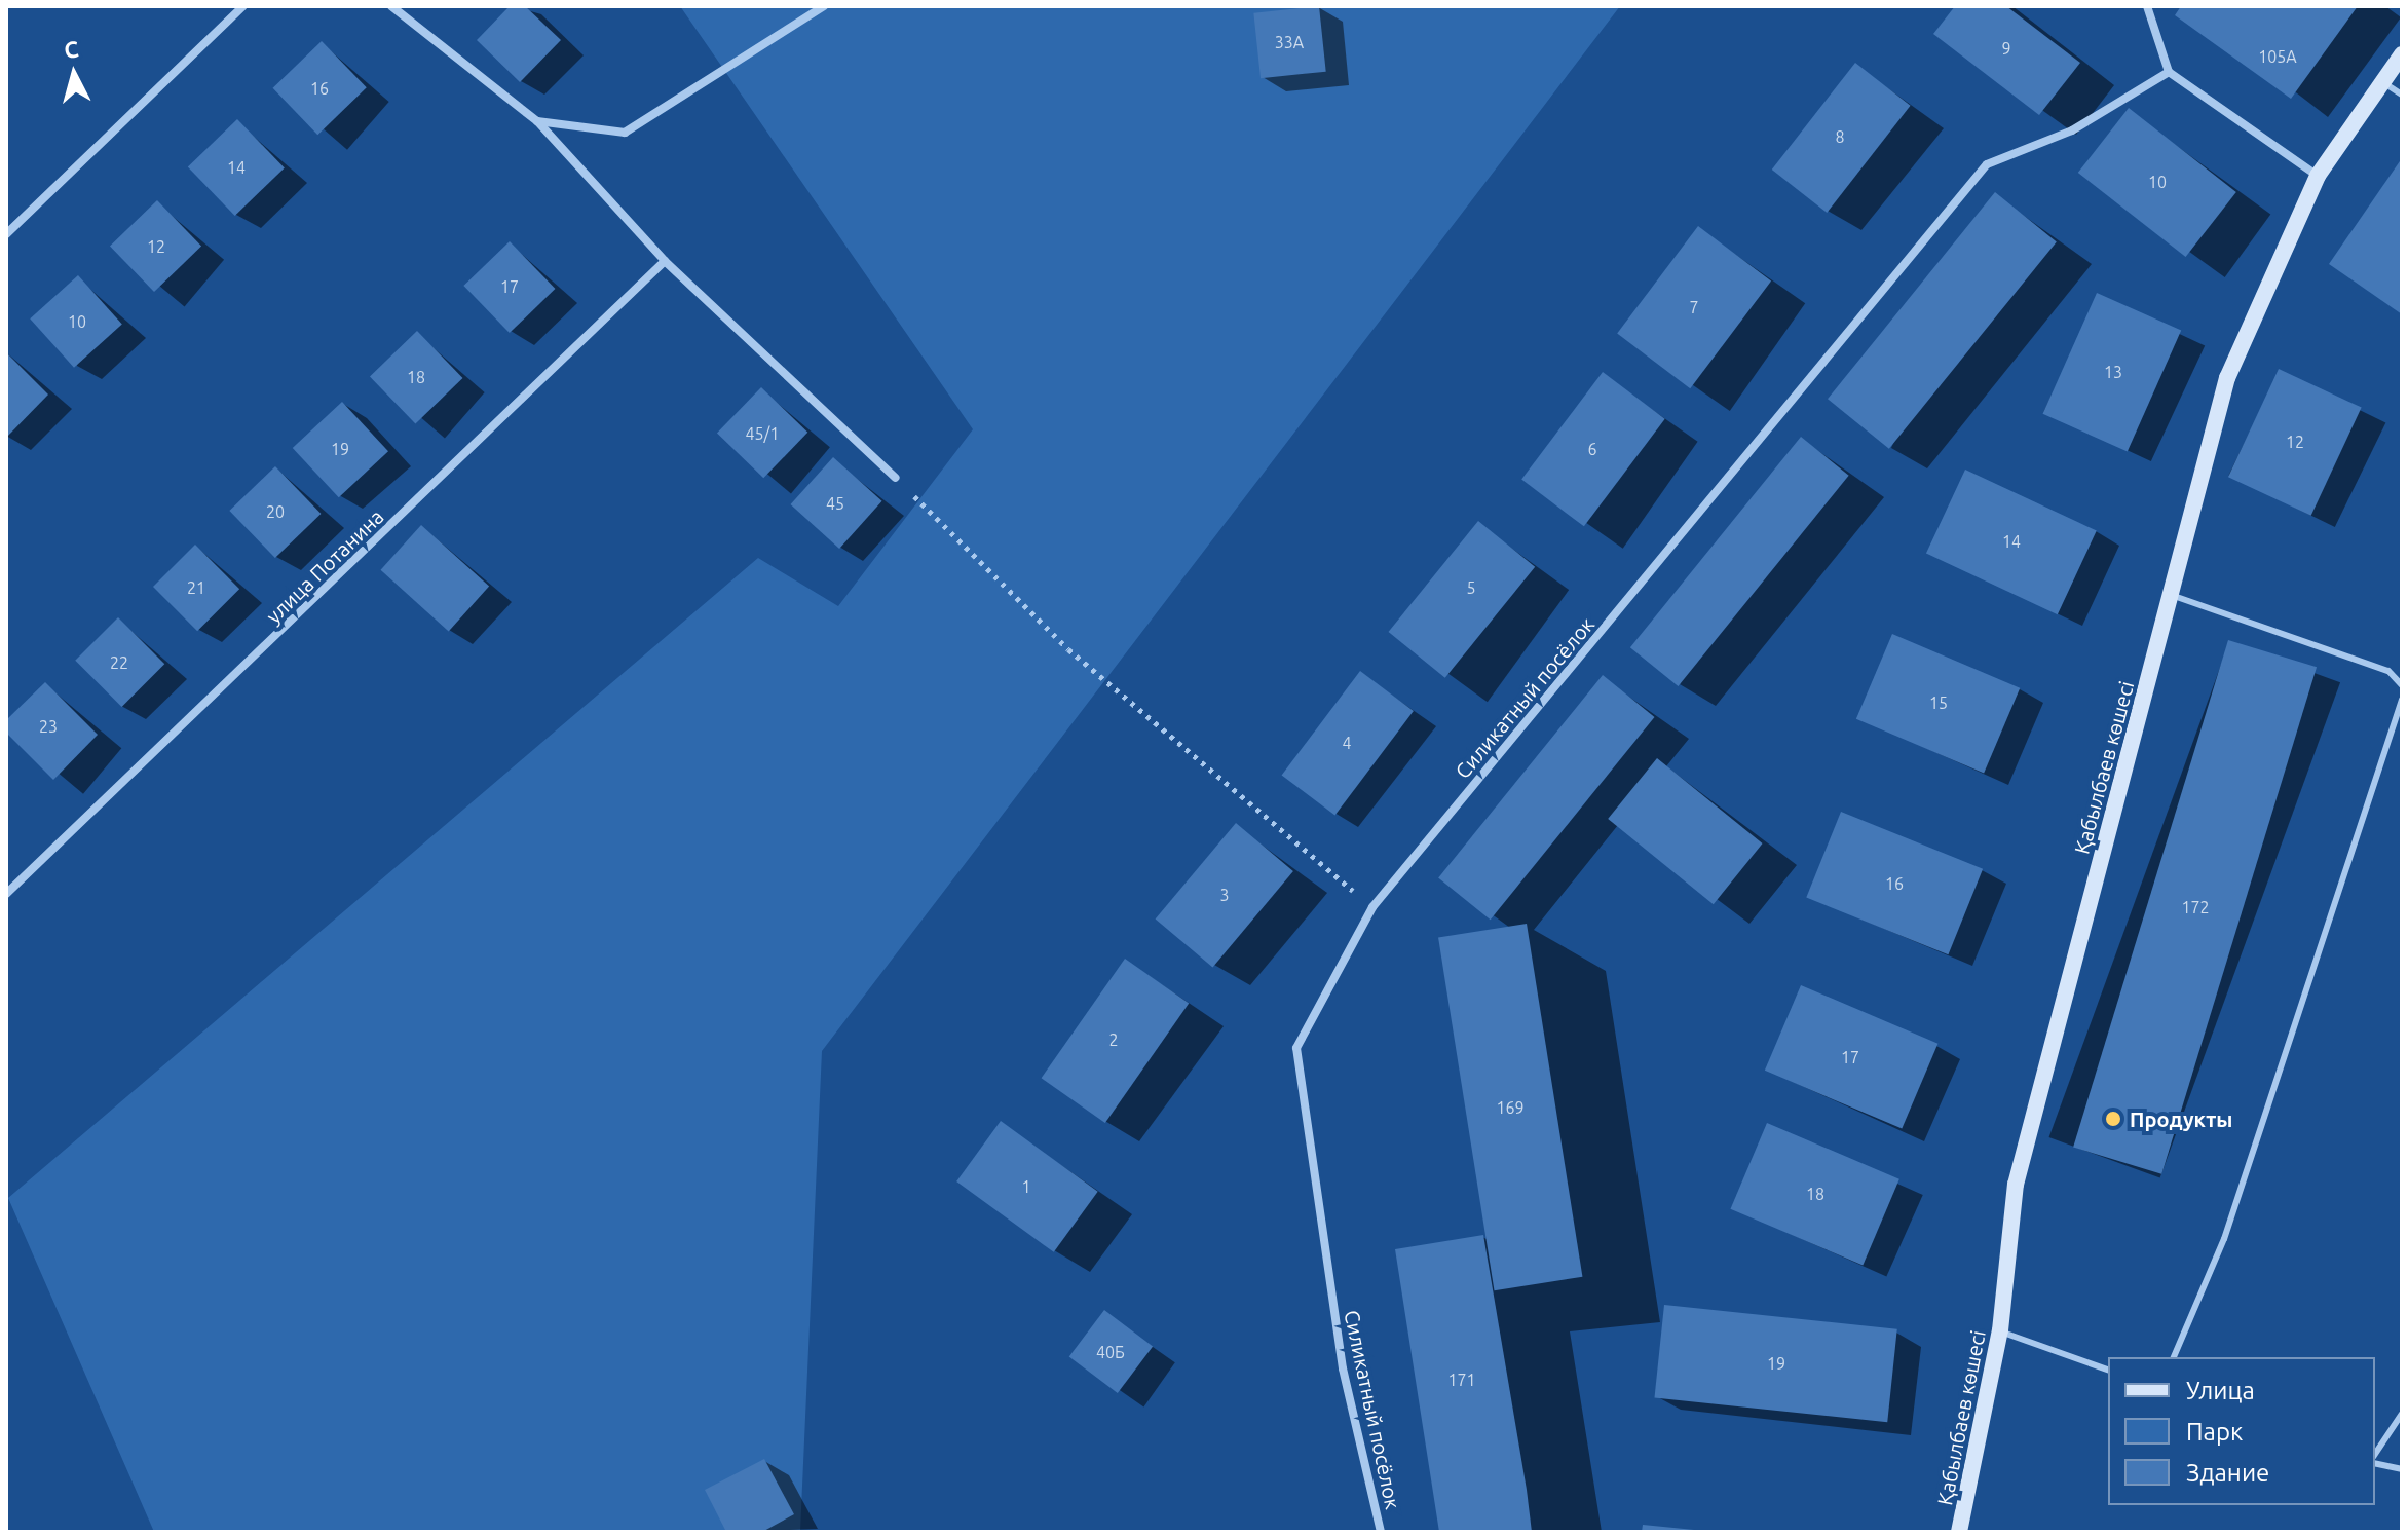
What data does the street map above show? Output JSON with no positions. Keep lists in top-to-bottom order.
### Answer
{
  "streets": {
    "main road": ["Қабылбаев көшесі"],
    "street": ["улица Потанина", "Силикатный посёлок"]
  },
  "places": ["Продукты"],
  "house_numbers": [
    "33A",
    "9",
    "105А",
    "16",
    "8",
    "14",
    "10",
    "12",
    "17",
    "7",
    "10",
    "13",
    "18",
    "45/1",
    "12",
    "19",
    "6",
    "45",
    "20",
    "14",
    "21",
    "5",
    "22",
    "15",
    "23",
    "4",
    "16",
    "3",
    "172",
    "2",
    "17",
    "169",
    "1",
    "18",
    "40Б",
    "19",
    "171"
  ],
  "legend": ["Улица", "Парк", "Здание"],
  "north": "top"
}
